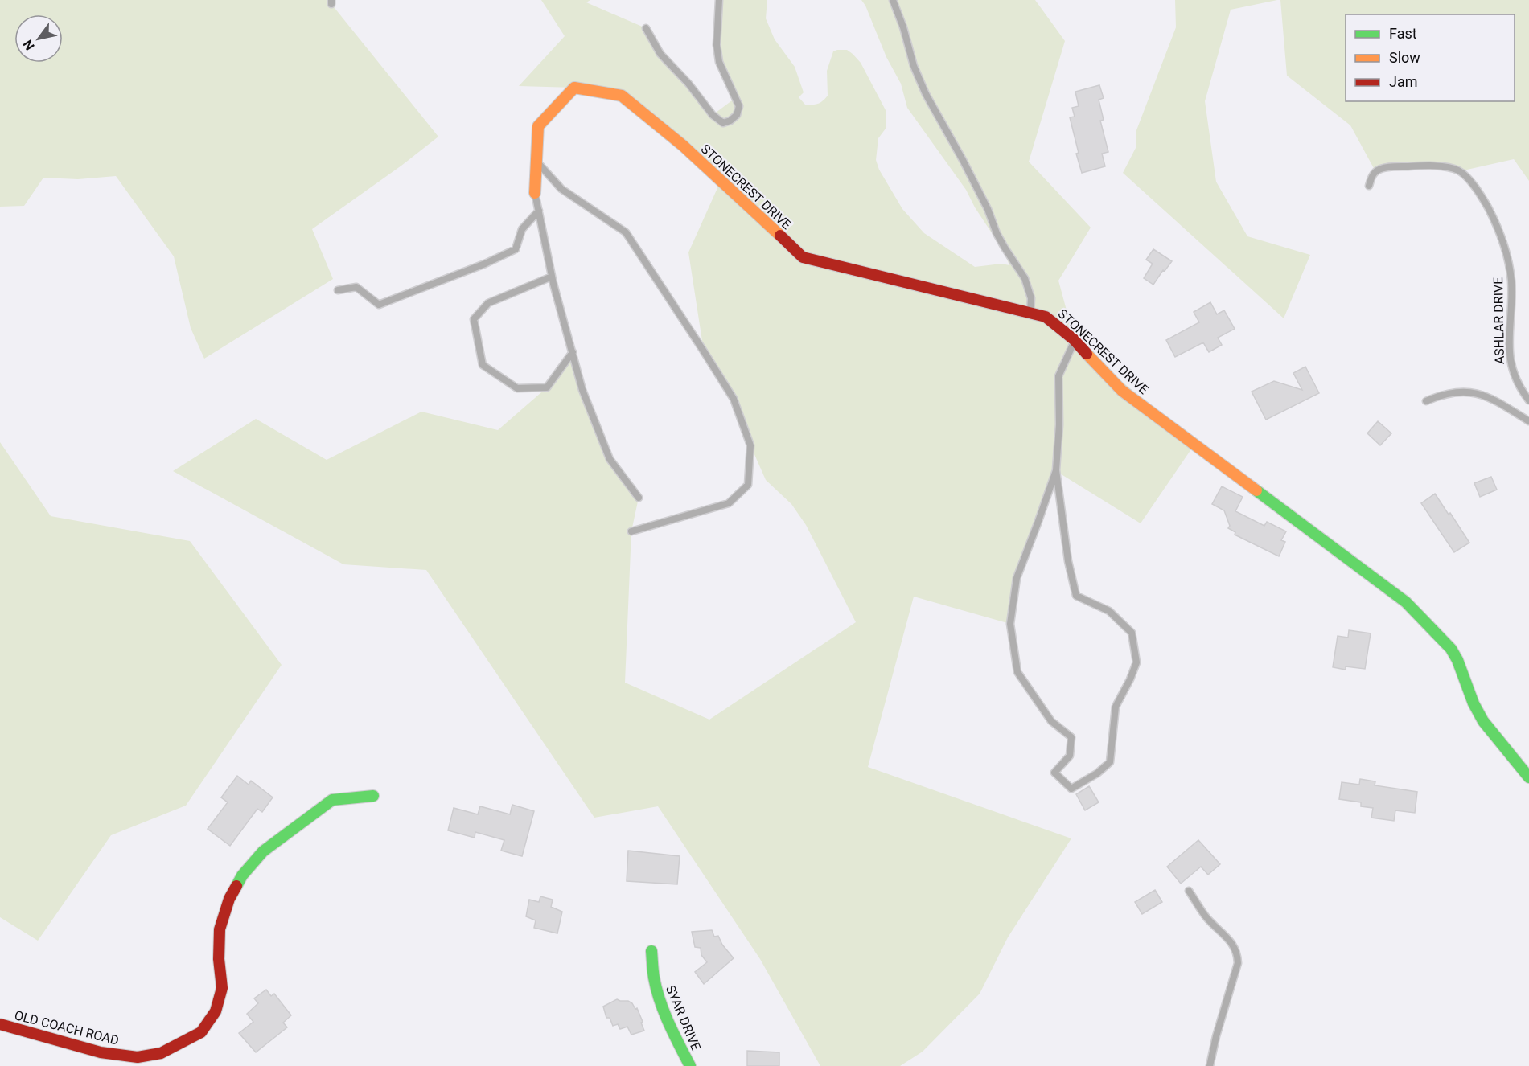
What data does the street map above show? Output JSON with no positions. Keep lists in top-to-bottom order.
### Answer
{
  "streets": {
    "street": ["STONECREST DRIVE", "SYAR DRIVE", "OLD COACH ROAD"],
    "lane": ["ASHLAR DRIVE"]
  },
  "legend": ["Fast", "Slow", "Jam"],
  "north": "bottom left"
}
